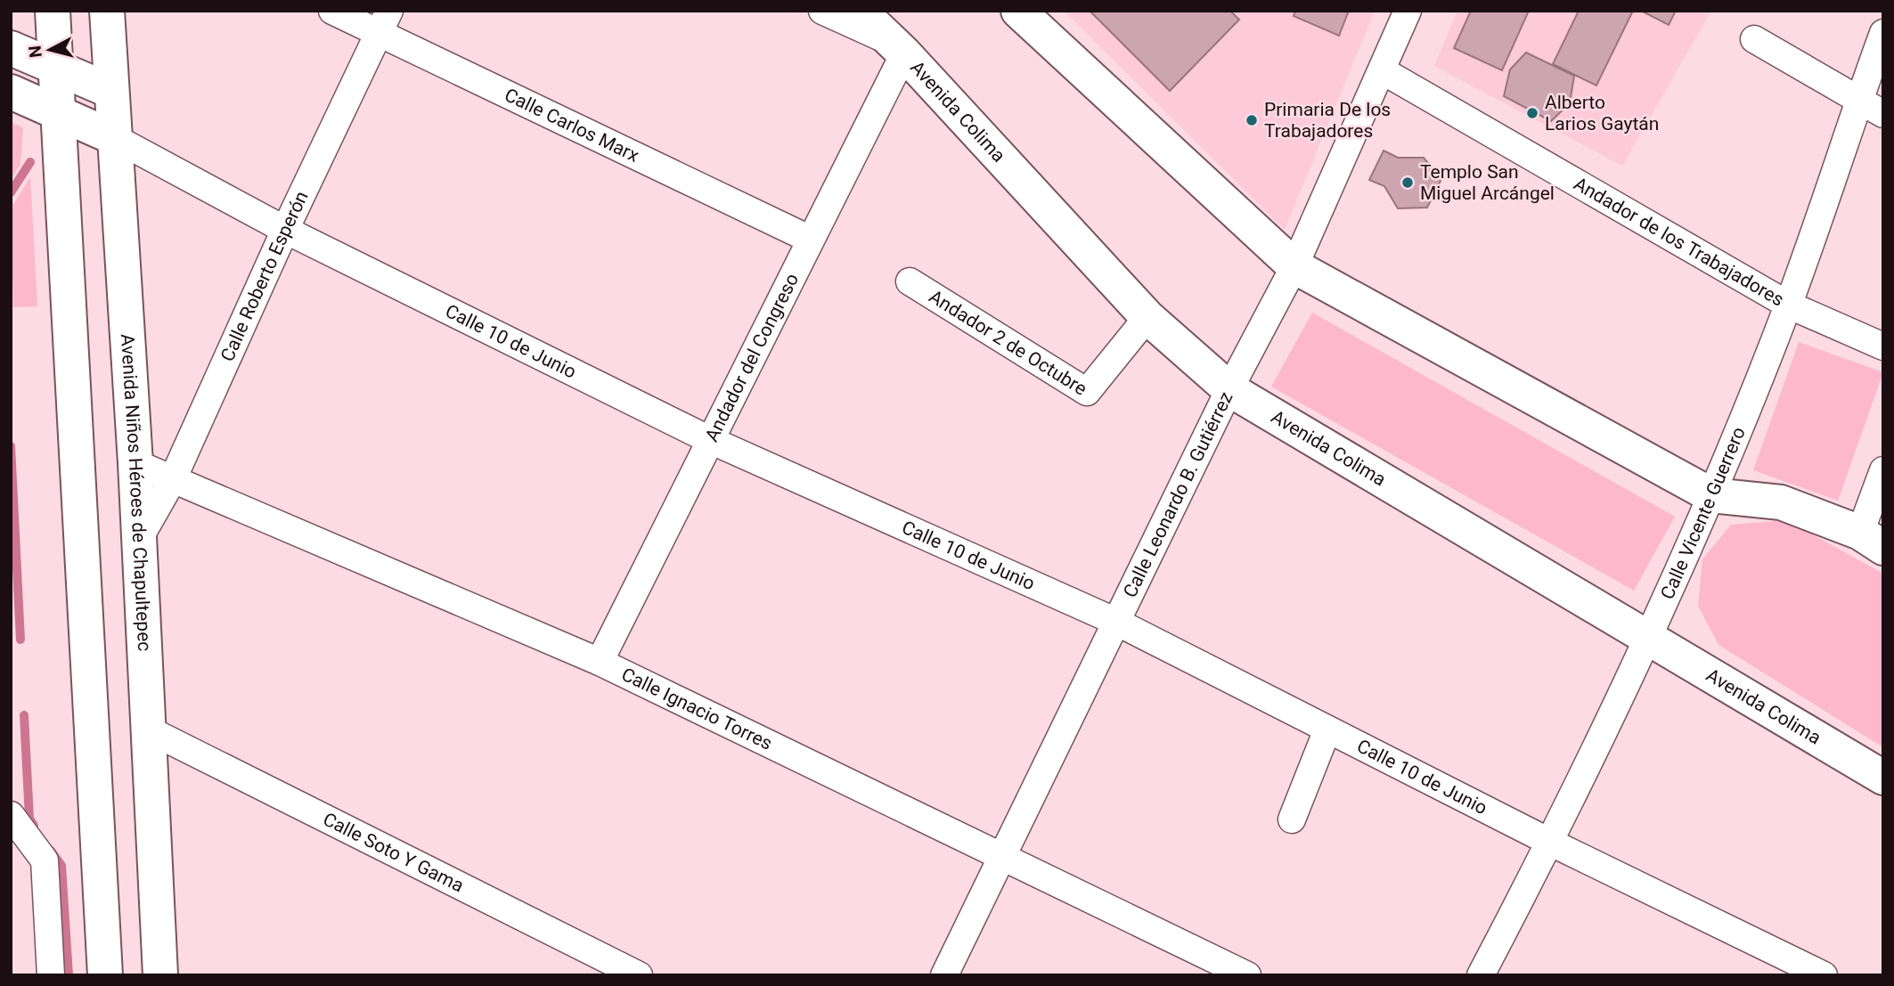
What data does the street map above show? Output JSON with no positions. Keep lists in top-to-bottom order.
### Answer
{
  "streets": {
    "street": [
      "Avenida Colima",
      "Calle Carlos Marx",
      "Andador de los Trabajadores",
      "Calle Roberto Esperón",
      "Andador 2 de Octubre",
      "Calle 10 de Junio",
      "Andador del Congreso",
      "Avenida Niños Héroes de Chapultepec",
      "Calle Leonardo B. Gutiérrez",
      "Calle Vicente Guerrero",
      "Calle Ignacio Torres",
      "Calle Soto Y Gama"
    ]
  },
  "crossings": [
    ["Avenida Colima", "Andador 2 de Octubre"],
    ["Avenida Colima", "Andador del Congreso"],
    ["Avenida Colima", "Calle Leonardo B. Gutiérrez"],
    ["Avenida Colima", "Calle Vicente Guerrero"],
    ["Calle Carlos Marx", "Calle Roberto Esperón"],
    ["Calle Carlos Marx", "Andador del Congreso"],
    ["Andador de los Trabajadores", "Calle Leonardo B. Gutiérrez"],
    ["Andador de los Trabajadores", "Calle Vicente Guerrero"],
    ["Calle Roberto Esperón", "Calle 10 de Junio"],
    ["Calle Roberto Esperón", "Avenida Niños Héroes de Chapultepec"],
    ["Calle Roberto Esperón", "Calle Ignacio Torres"],
    ["Calle 10 de Junio", "Andador del Congreso"],
    ["Calle 10 de Junio", "Avenida Niños Héroes de Chapultepec"],
    ["Calle 10 de Junio", "Calle Leonardo B. Gutiérrez"],
    ["Calle 10 de Junio", "Calle Vicente Guerrero"],
    ["Andador del Congreso", "Calle Ignacio Torres"],
    ["Avenida Niños Héroes de Chapultepec", "Calle Ignacio Torres"],
    ["Avenida Niños Héroes de Chapultepec", "Calle Soto Y Gama"],
    ["Calle Leonardo B. Gutiérrez", "Calle Ignacio Torres"]
  ],
  "places": ["Alberto Larios Gaytán", "Primaria De los Trabajadores", "Templo San Miguel Arcángel"],
  "north": "left"
}
